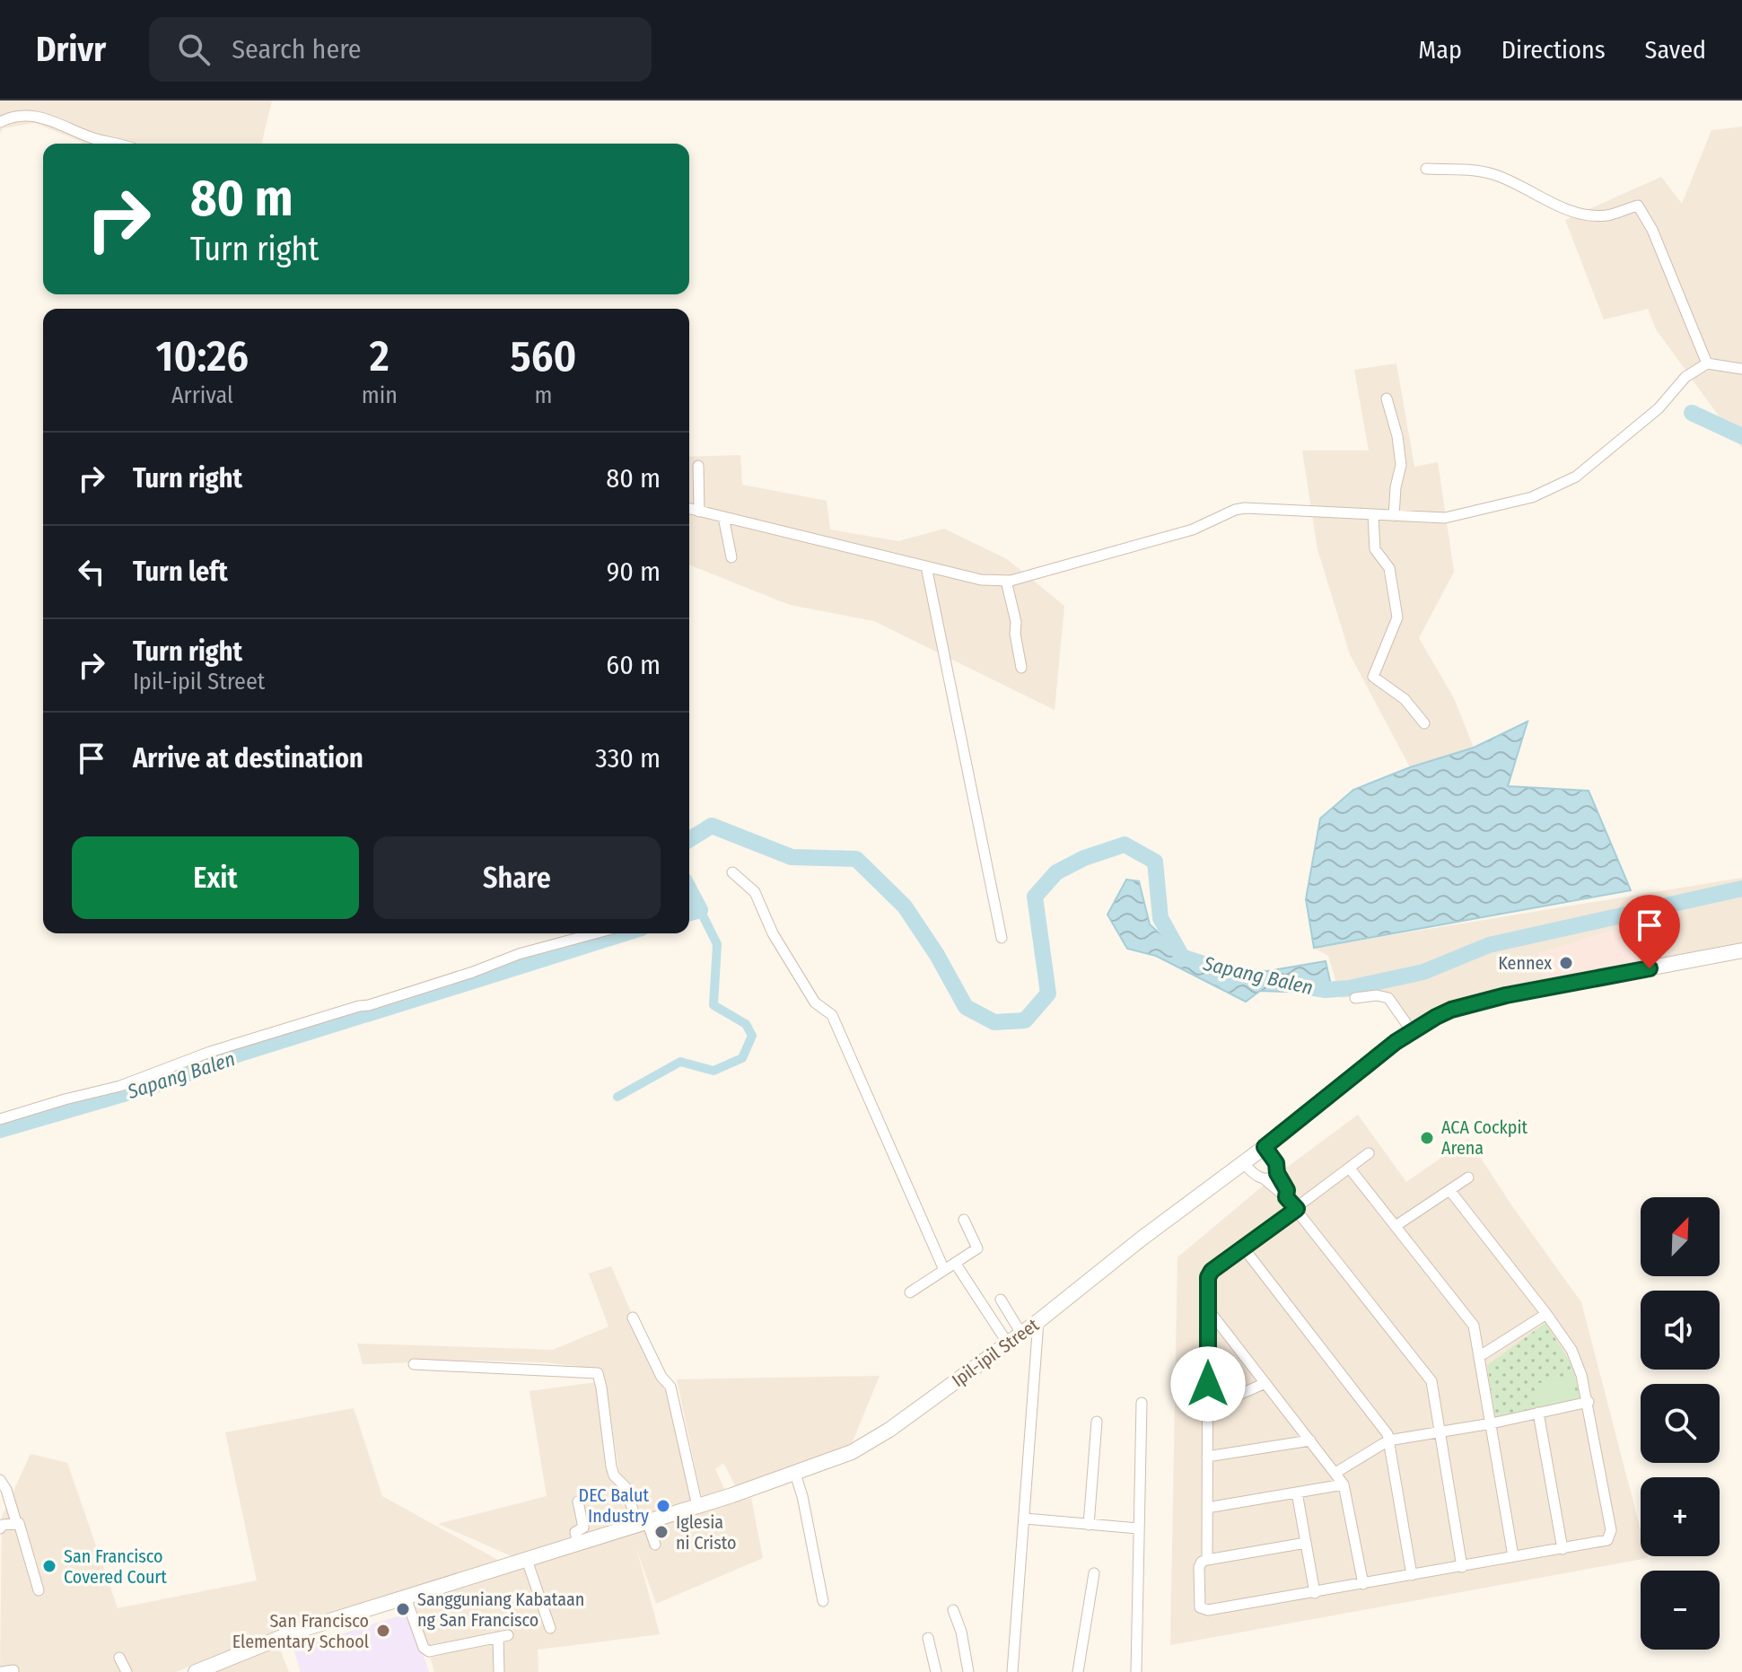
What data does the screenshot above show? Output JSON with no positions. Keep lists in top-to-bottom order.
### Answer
{
  "streets": {
    "street": ["Ipil-ipil Street"]
  },
  "water": ["Sapang Balen"],
  "places": [
    "Kennex",
    "ACA Cockpit Arena",
    "DEC Balut Industry",
    "Iglesia ni Cristo",
    "San Francisco Covered Court",
    "Sangguniang Kabataan ng San Francisco",
    "San Francisco Elementary School"
  ],
  "north": "top right",
  "page": {
    "header": "Drivr",
    "search": "Search here",
    "nav": ["Map", "Directions", "Saved"],
    "turn": ["80 m", "Turn right"],
    "eta": [
      "10:26",
      "Arrival",
      "2",
      "min",
      "560",
      "m"
    ],
    "list": [
      {
        "name": "Turn right",
        "value": "80 m"
      },
      {
        "name": "Turn left",
        "value": "90 m"
      },
      {
        "name": "Turn right",
        "note": "Ipil-ipil Street",
        "value": "60 m"
      },
      {
        "name": "Arrive at destination",
        "value": "330 m"
      }
    ],
    "buttons": ["Exit", "Share"],
    "map_buttons": ["+", "−"]
  }
}
